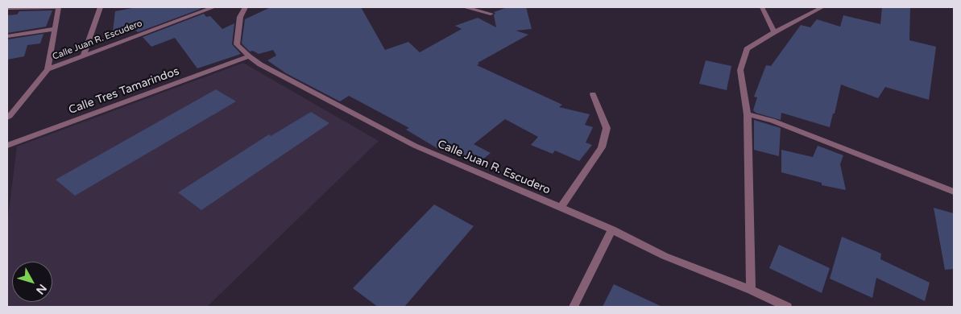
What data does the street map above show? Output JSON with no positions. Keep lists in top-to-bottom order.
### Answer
{
  "streets": {
    "street": ["Calle Juan R. Escudero", "Calle Tres Tamarindos"]
  },
  "crossings": [
    ["Calle Juan R. Escudero", "Calle Tres Tamarindos"]
  ],
  "north": "bottom right"
}
